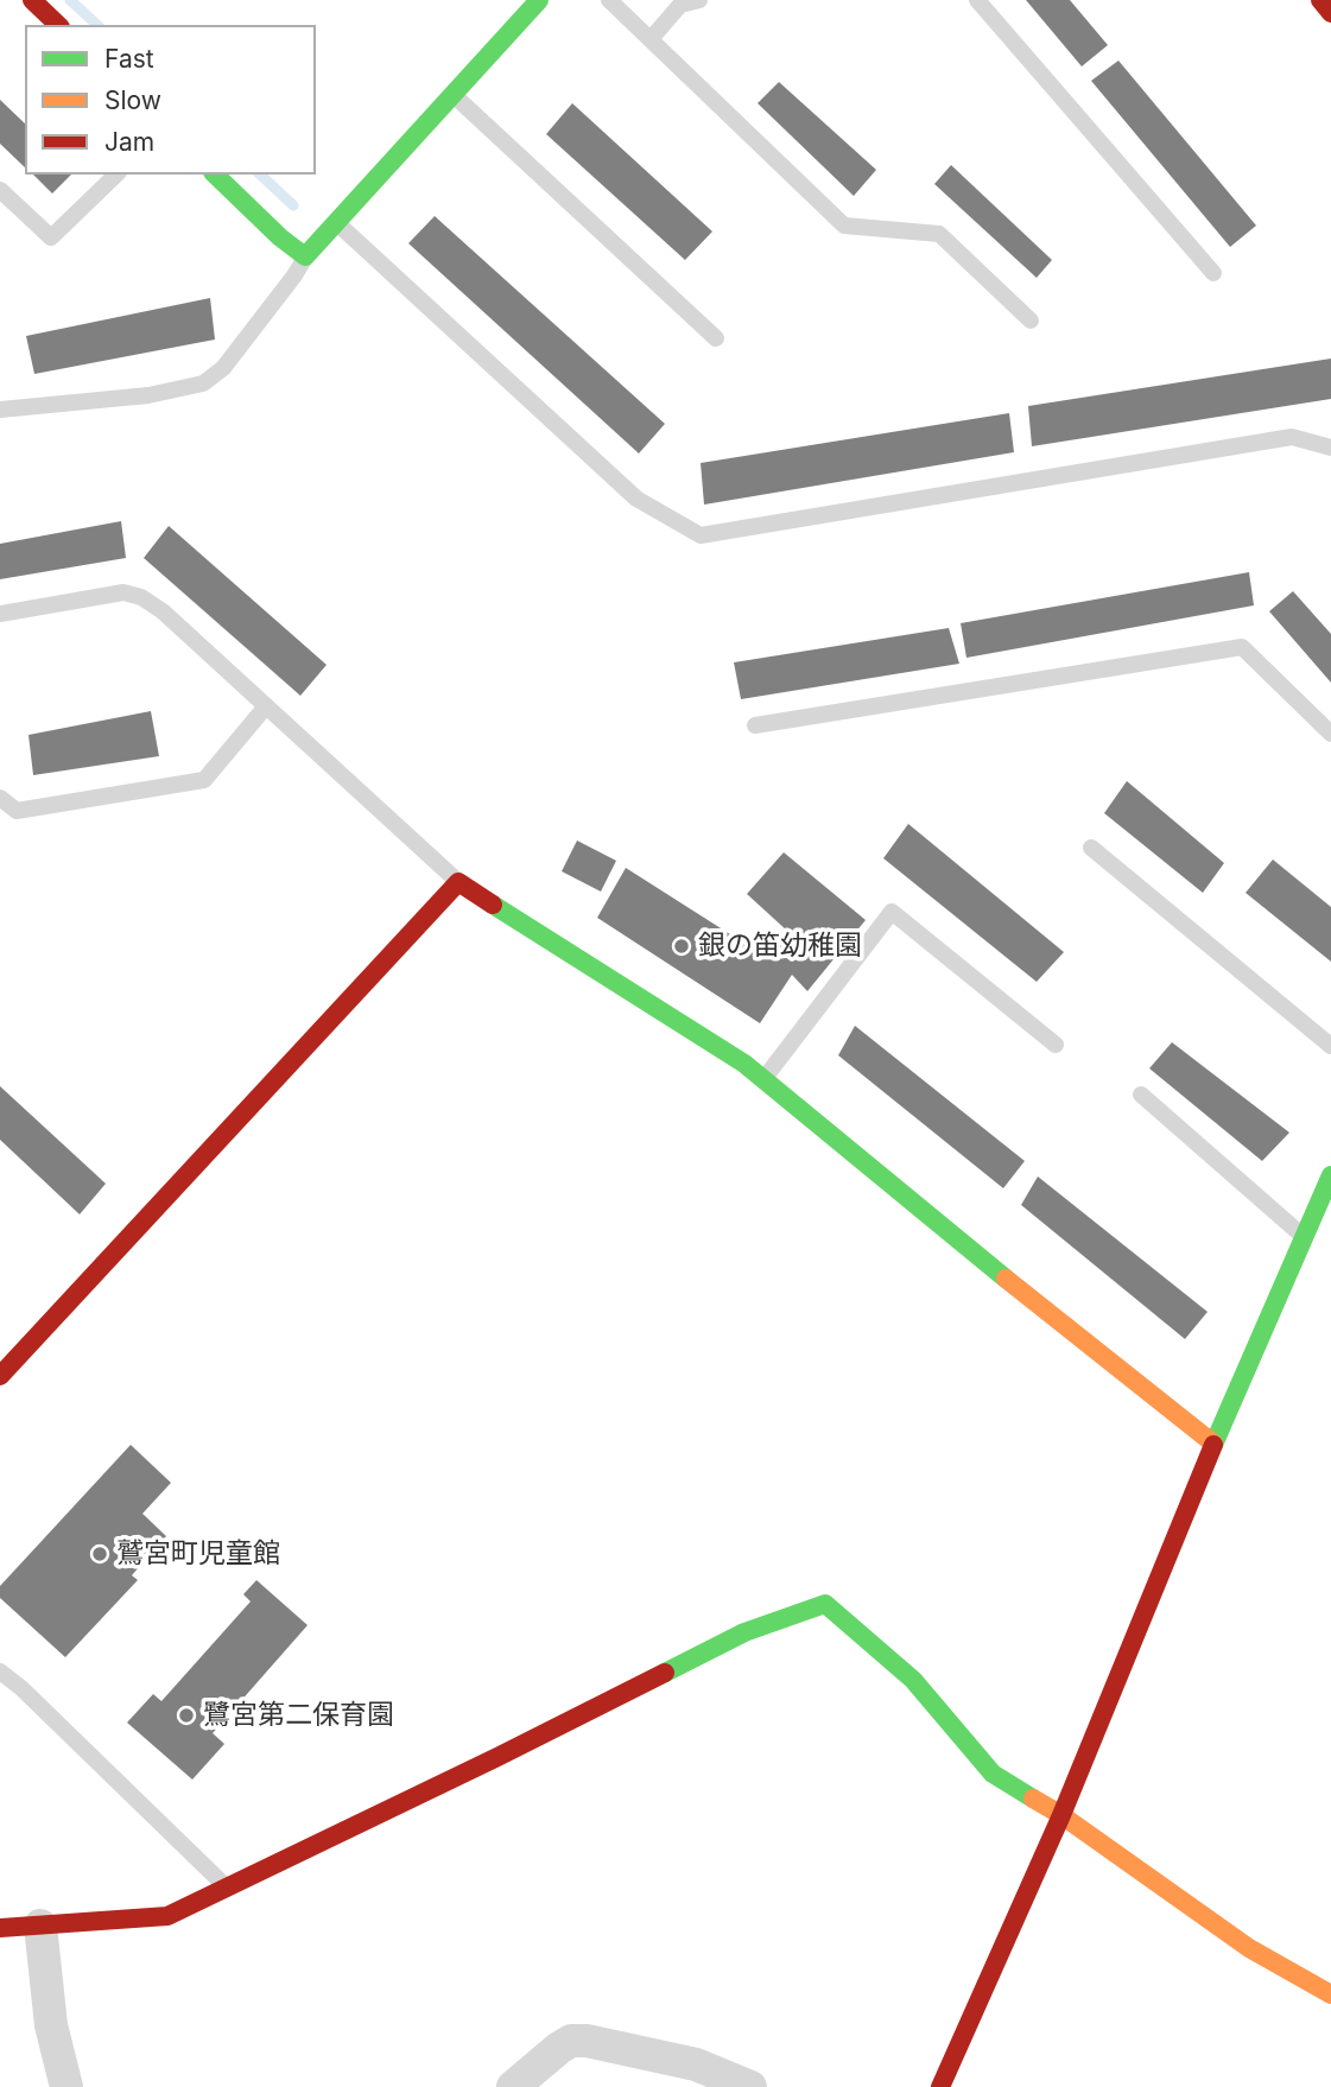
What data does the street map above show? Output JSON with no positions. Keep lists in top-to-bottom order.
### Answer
{
  "places": ["銀の笛幼稚園", "鷲宮町児童館", "鷺宮第二保育園"],
  "legend": ["Fast", "Slow", "Jam"]
}
